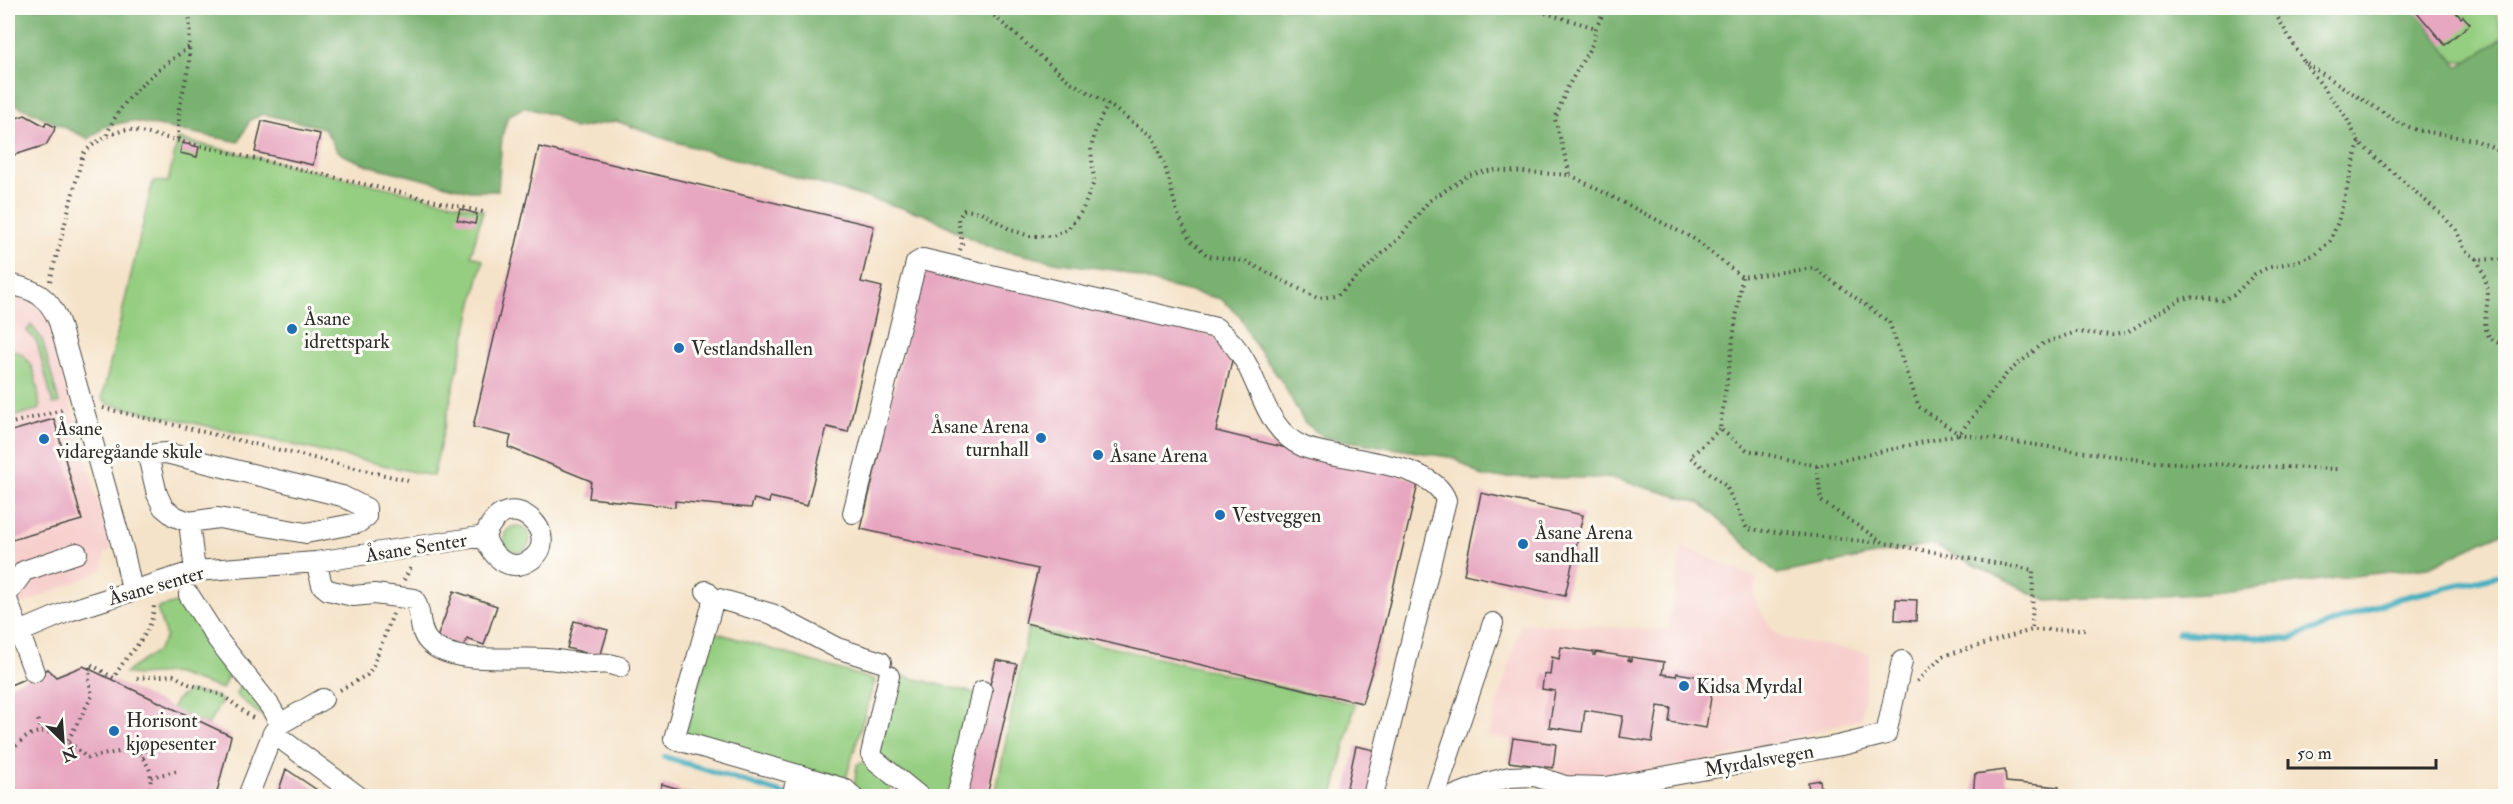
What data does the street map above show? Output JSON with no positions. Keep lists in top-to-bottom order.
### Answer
{
  "streets": {
    "street": ["Åsane Senter", "Åsane senter", "Myrdalsvegen"]
  },
  "crossings": [
    ["Åsane Senter", "Åsane senter"]
  ],
  "places": [
    "Åsane idrettspark",
    "Vestlandshallen",
    "Åsane Arena turnhall",
    "Åsane vidaregåande skule",
    "Åsane Arena",
    "Vestveggen",
    "Åsane Arena sandhall",
    "Kidsa Myrdal",
    "Horisont kjøpesenter"
  ],
  "scale_bar": "50 m",
  "north": "bottom right"
}
